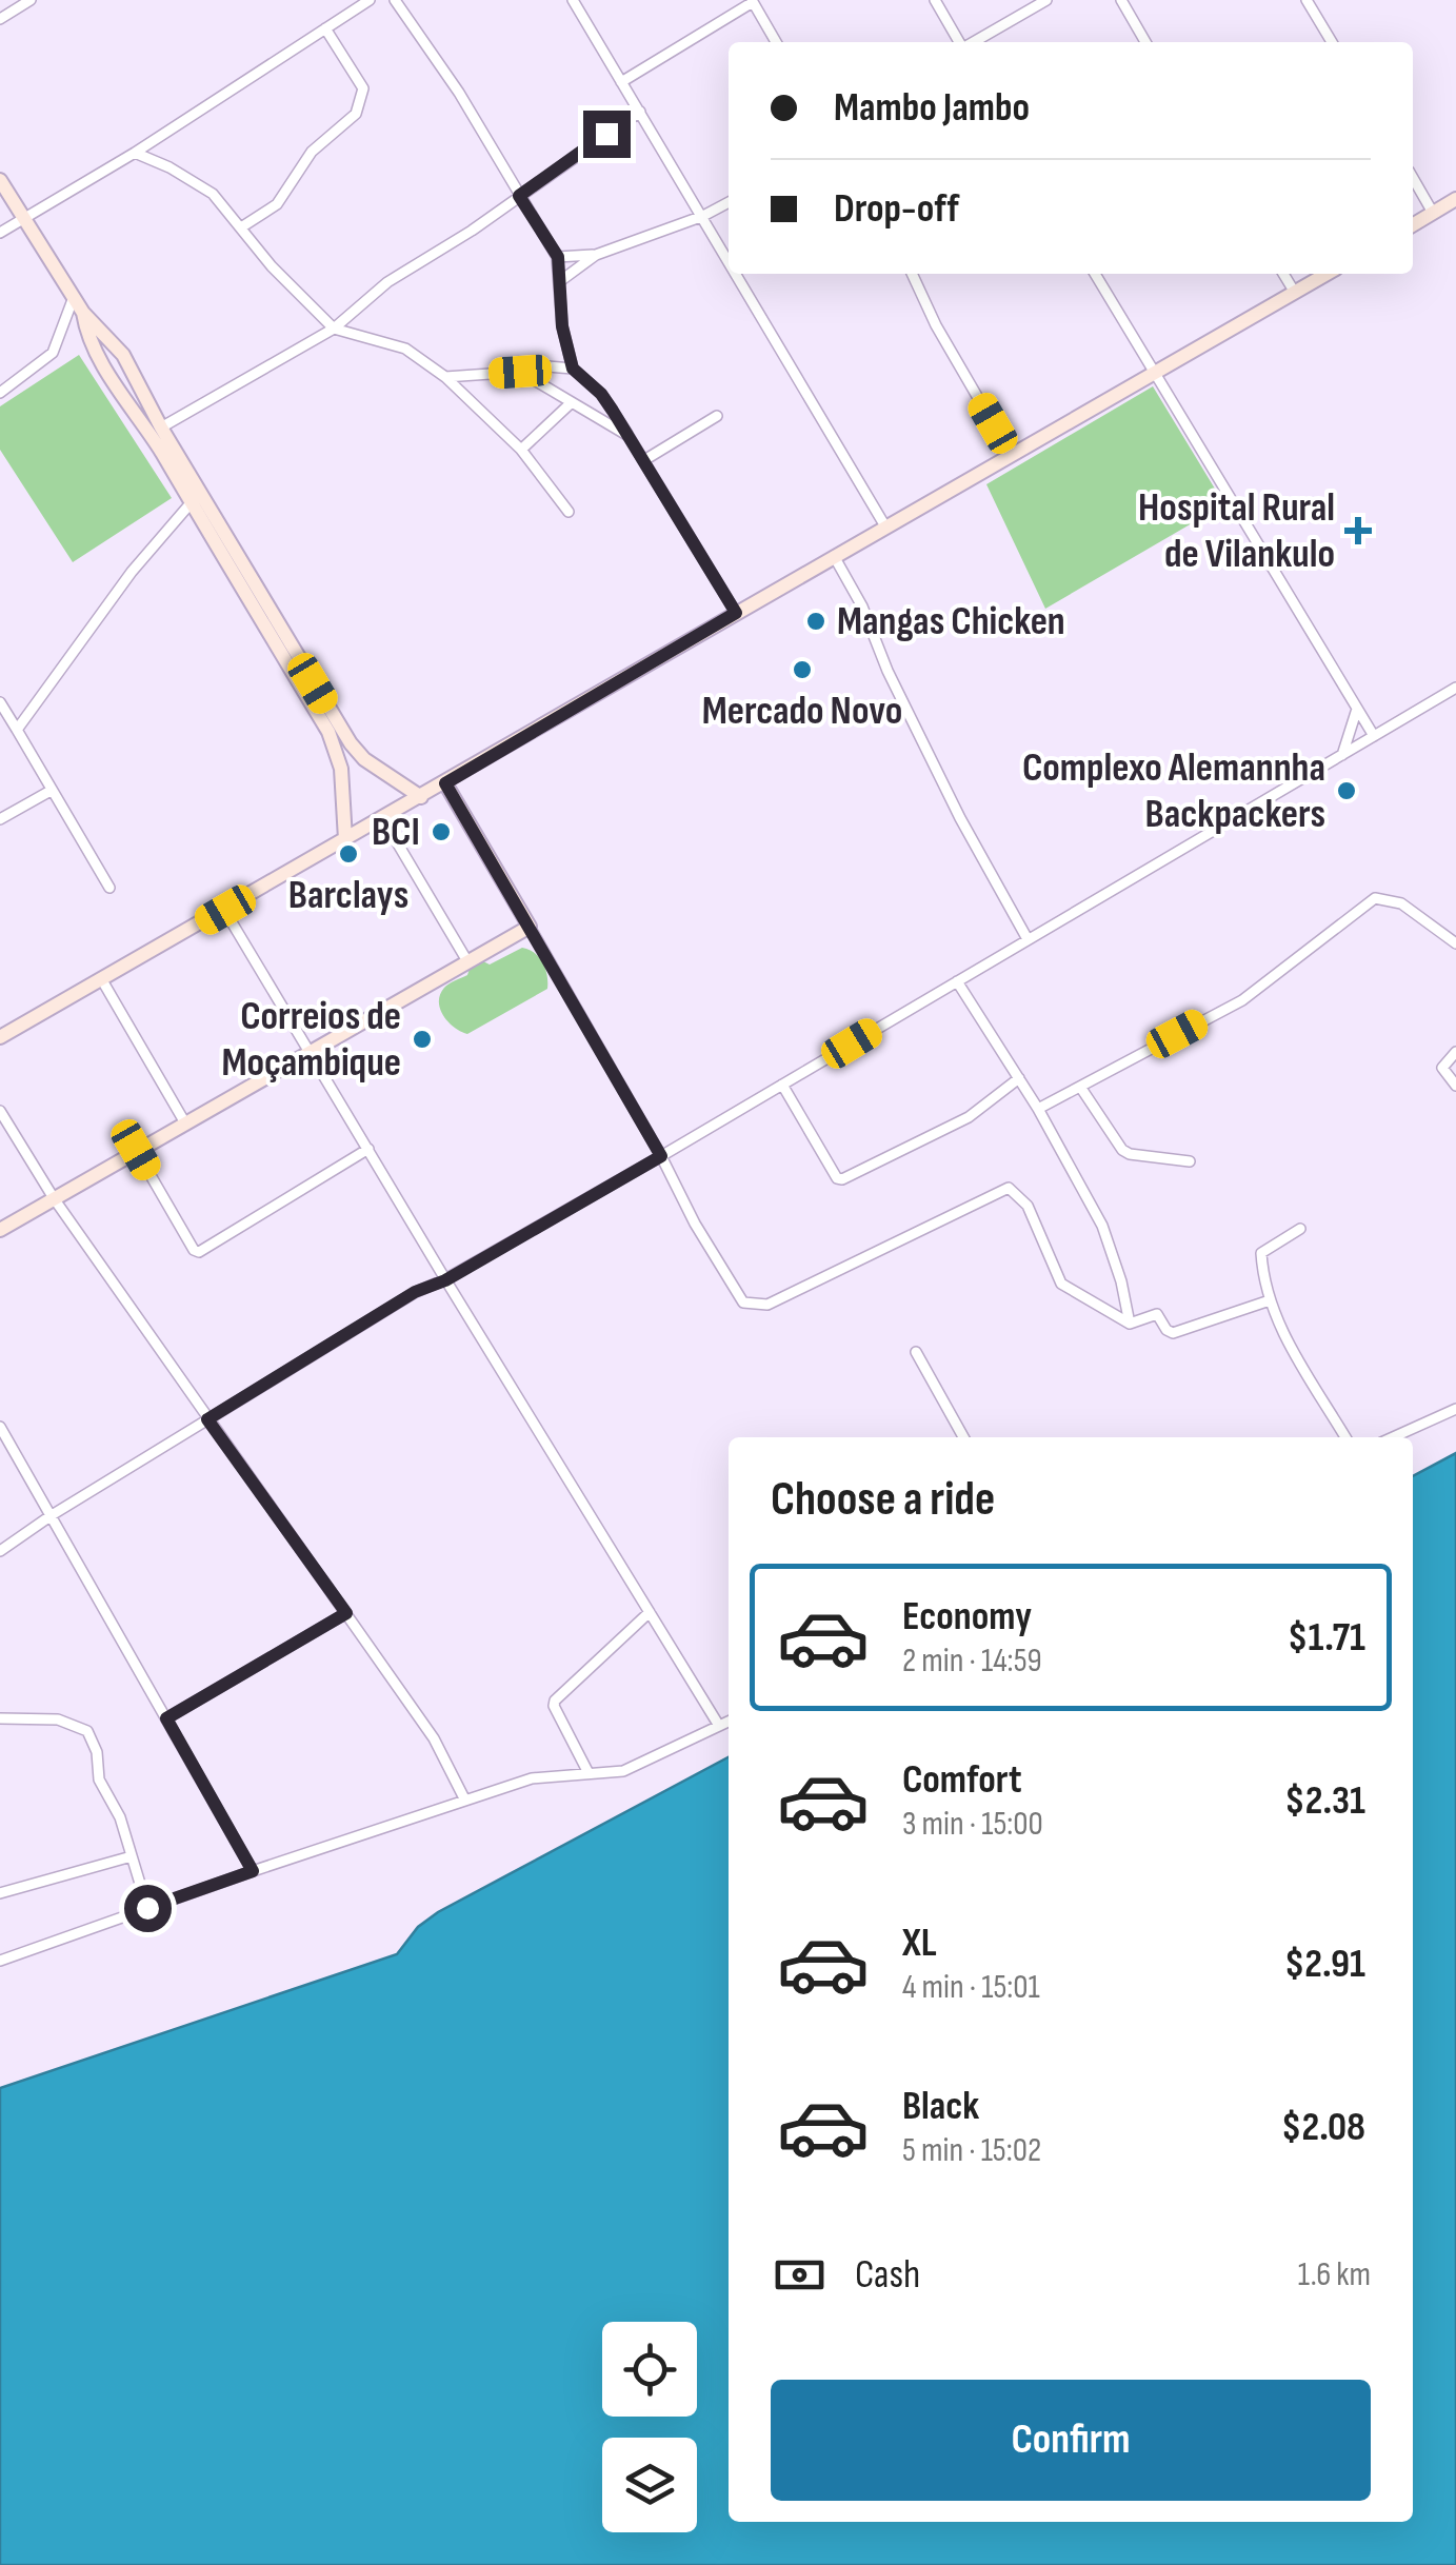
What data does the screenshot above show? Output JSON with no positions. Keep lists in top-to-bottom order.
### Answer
{
  "places": {
    "health": ["Hospital Rural de Vilankulo"],
    "other": [
      "Mangas Chicken",
      "Mercado Novo",
      "Complexo Alemannha Backpackers",
      "BCI",
      "Barclays",
      "Correios de Moçambique"
    ]
  },
  "page": {
    "banner": ["Mambo Jambo", "Drop-off"],
    "heading": "Choose a ride",
    "list": [
      {
        "name": "Economy",
        "note": "2 min · 14:59",
        "value": "$1.71"
      },
      {
        "name": "Comfort",
        "note": "3 min · 15:00",
        "value": "$2.31"
      },
      {
        "name": "XL",
        "note": "4 min · 15:01",
        "value": "$2.91"
      },
      {
        "name": "Black",
        "note": "5 min · 15:02",
        "value": "$2.08"
      }
    ],
    "pay": ["Cash", "1.6 km"],
    "buttons": "Confirm"
  }
}
